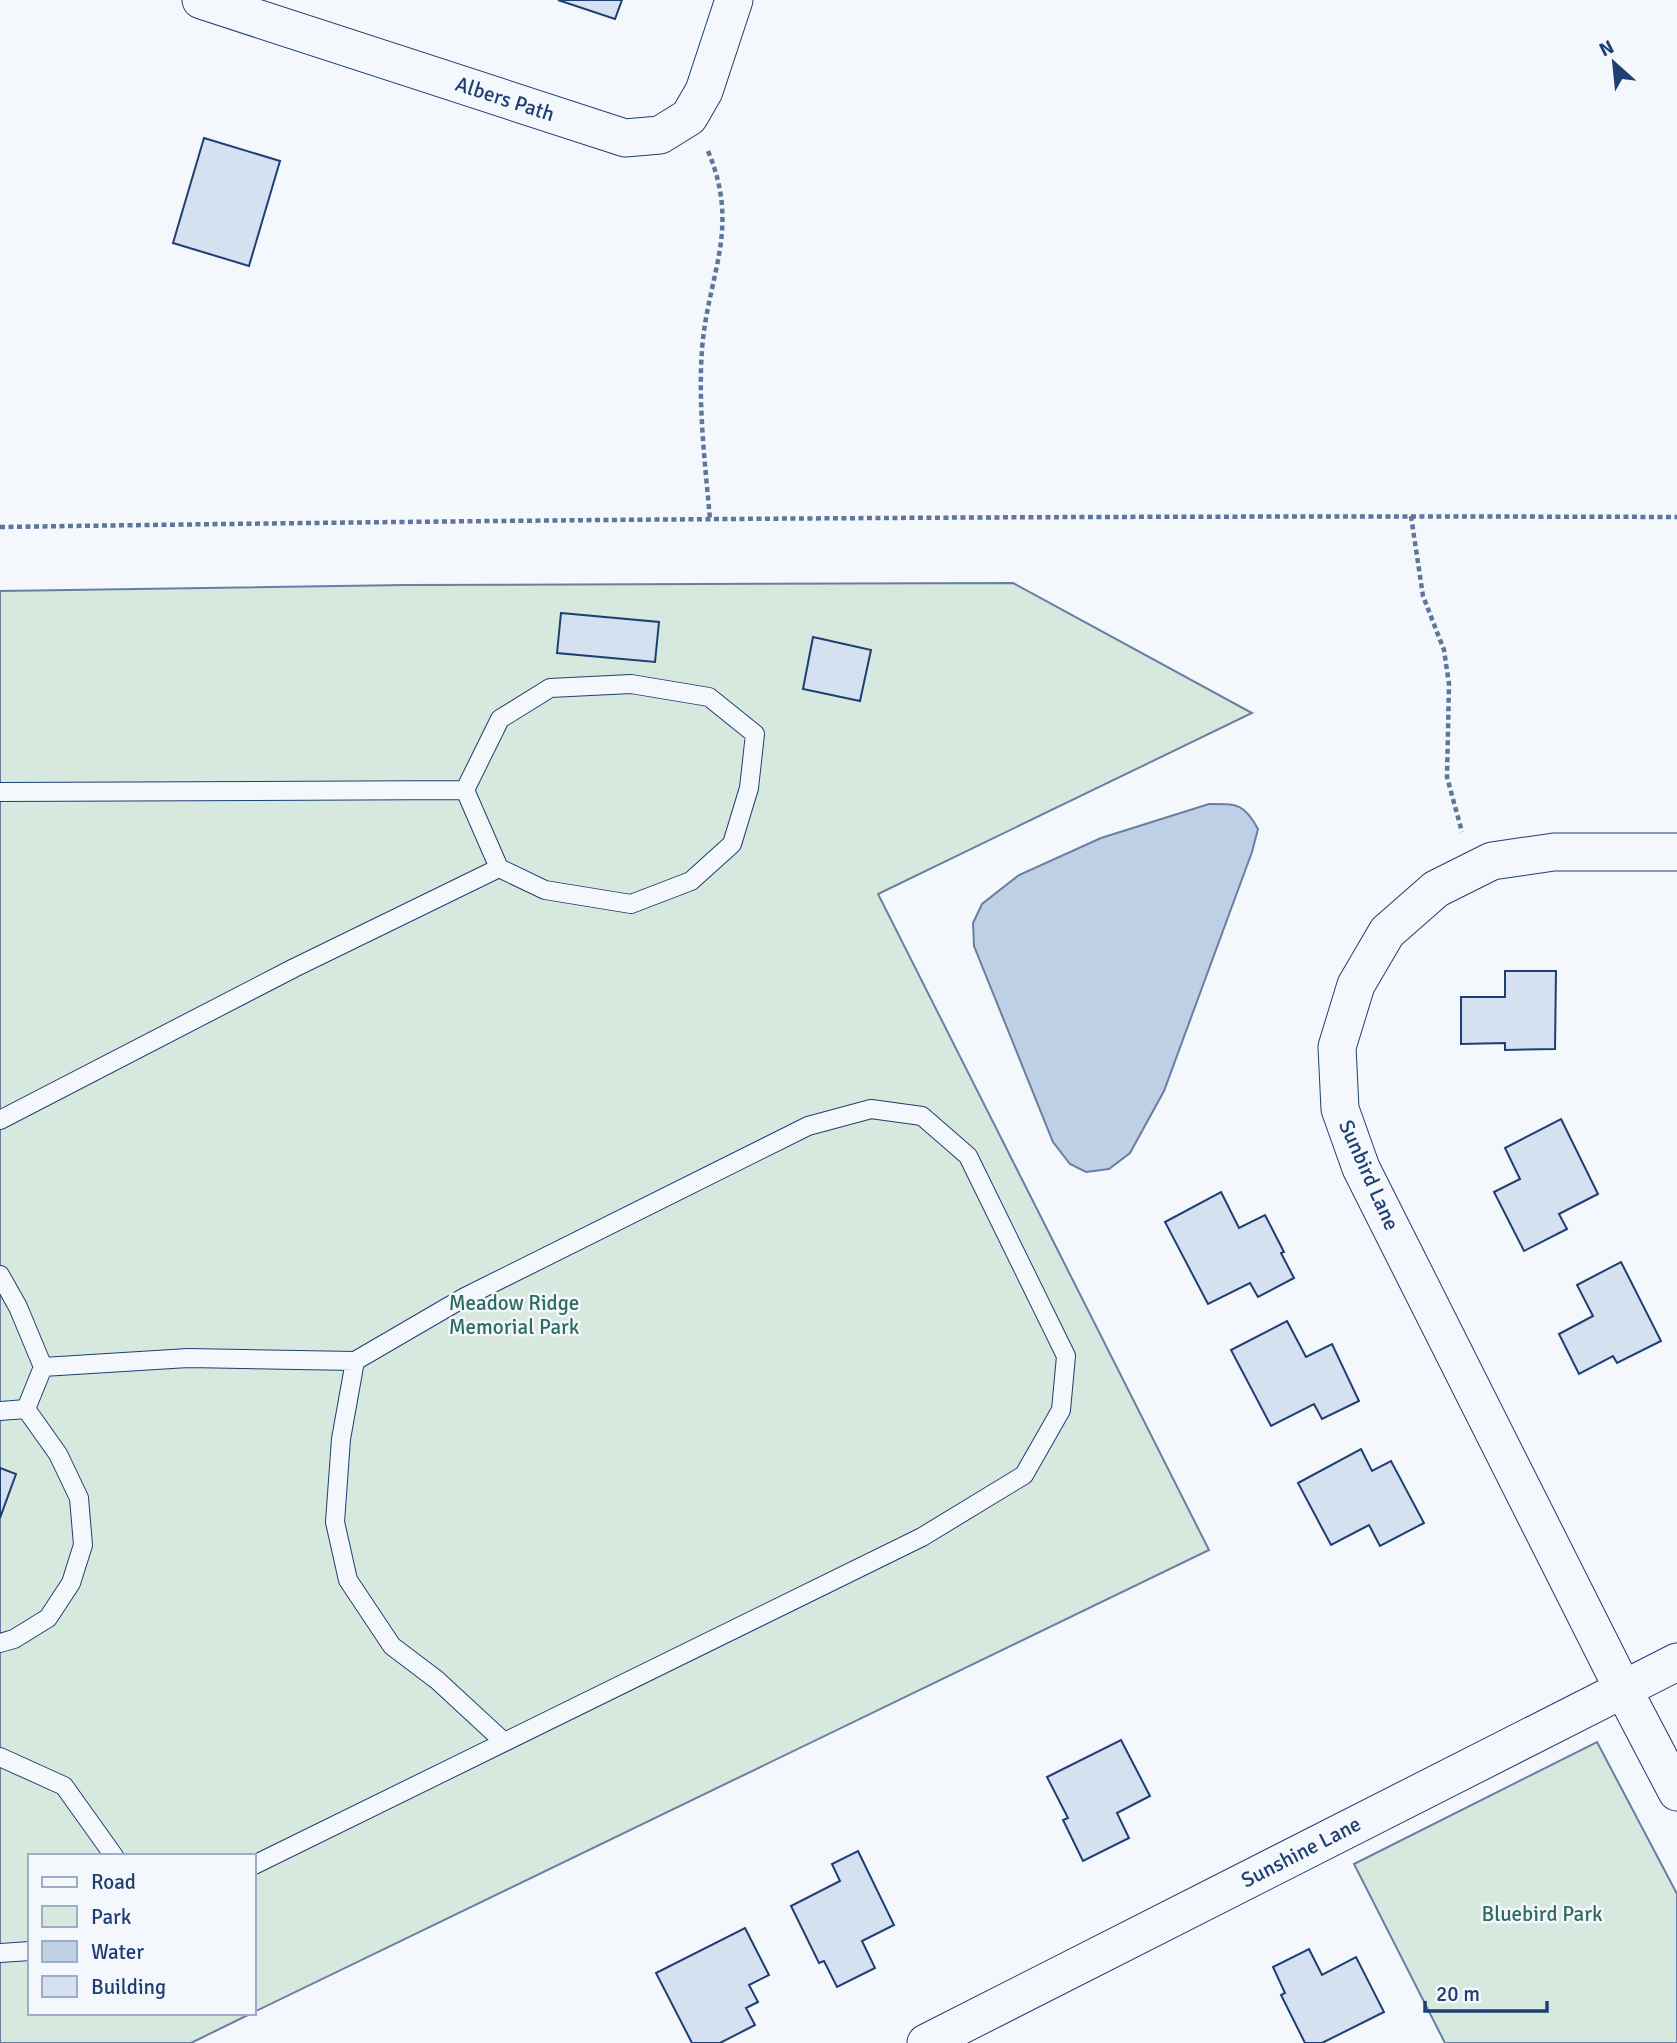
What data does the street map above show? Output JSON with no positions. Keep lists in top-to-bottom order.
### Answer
{
  "streets": {
    "street": ["Albers Path", "Sunbird Lane", "Sunshine Lane"]
  },
  "crossings": [
    ["Sunbird Lane", "Sunshine Lane"]
  ],
  "parks": ["Meadow Ridge Memorial Park", "Bluebird Park"],
  "legend": [
    "Road",
    "Park",
    "Water",
    "Building"
  ],
  "scale_bar": "20 m",
  "north": "top left"
}
